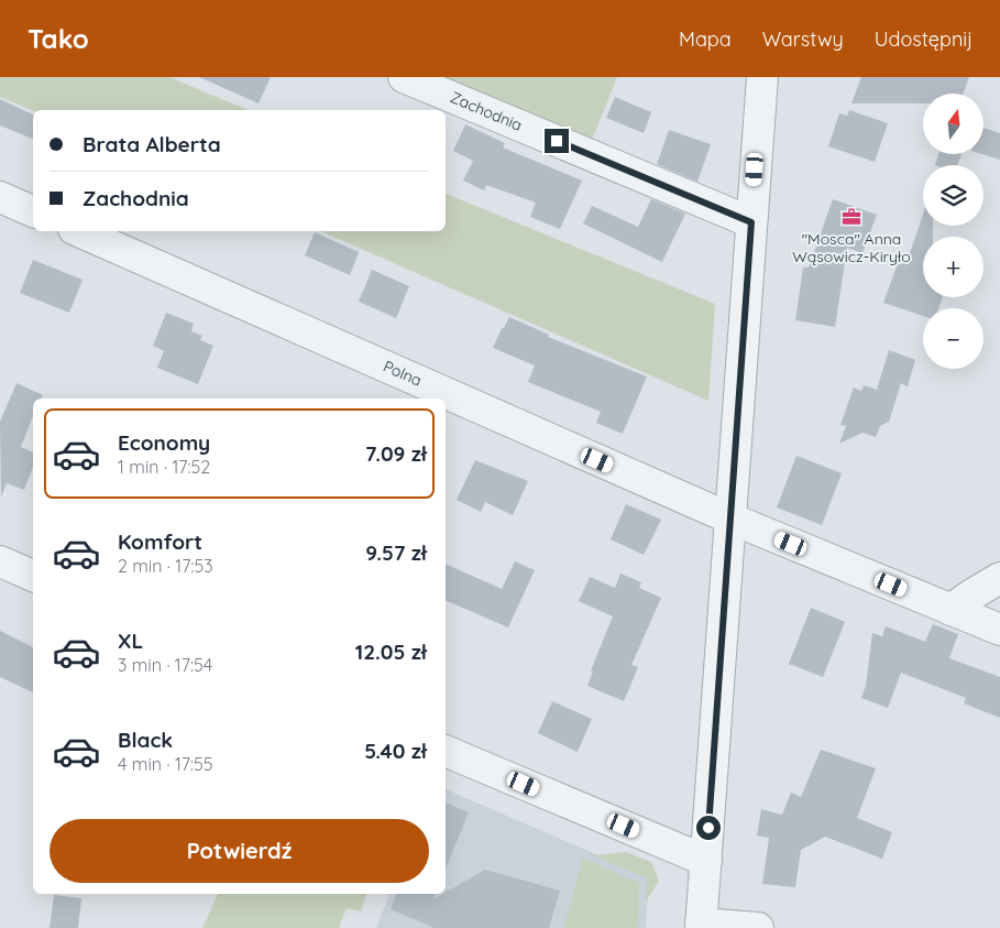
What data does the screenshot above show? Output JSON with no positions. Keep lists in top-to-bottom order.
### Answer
{
  "streets": {
    "street": ["Zachodnia", "Polna"]
  },
  "places": {
    "office": ["\"Mosca\" Anna Wąsowicz-Kiryło"]
  },
  "north": "top",
  "page": {
    "header": "Tako",
    "nav": ["Mapa", "Warstwy", "Udostępnij"],
    "map_buttons": ["+", "−"],
    "banner": ["Brata Alberta", "Zachodnia"],
    "list": [
      {
        "name": "Economy",
        "note": "1 min · 17:52",
        "value": "7.09 zł"
      },
      {
        "name": "Komfort",
        "note": "2 min · 17:53",
        "value": "9.57 zł"
      },
      {
        "name": "XL",
        "note": "3 min · 17:54",
        "value": "12.05 zł"
      },
      {
        "name": "Black",
        "note": "4 min · 17:55",
        "value": "5.40 zł"
      }
    ],
    "buttons": "Potwierdź"
  }
}
